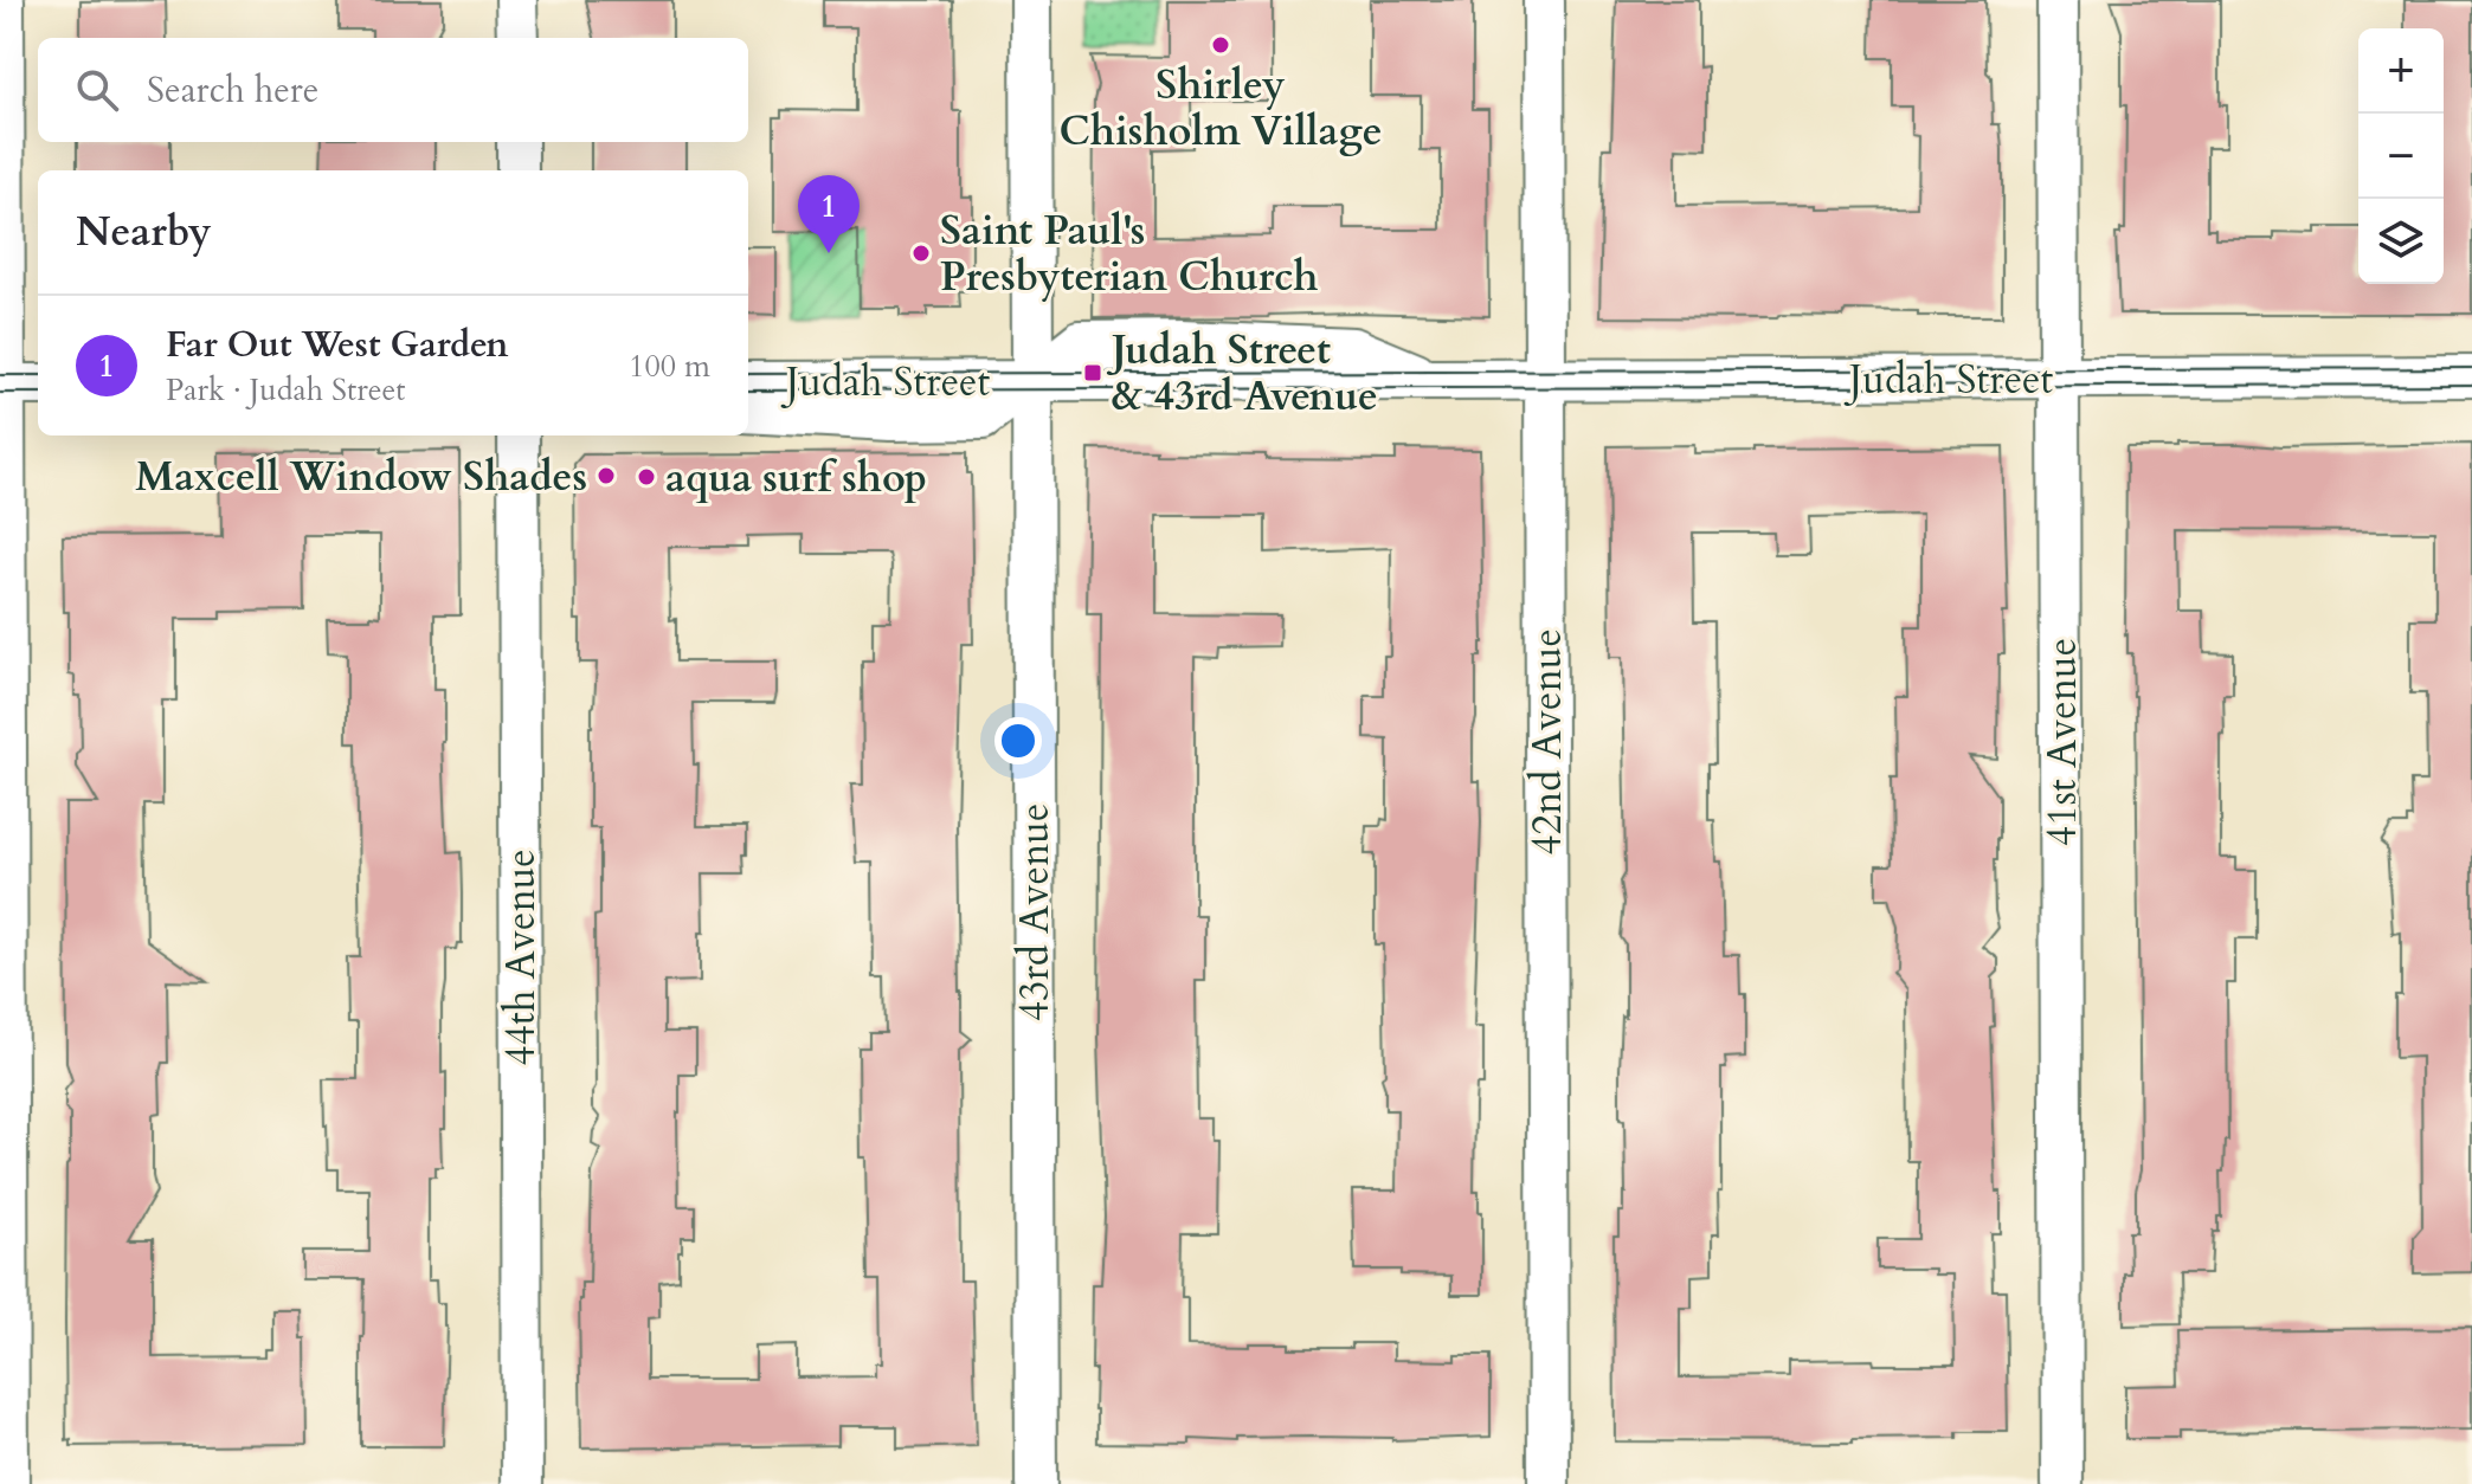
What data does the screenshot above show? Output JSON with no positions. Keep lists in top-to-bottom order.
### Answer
{
  "streets": {
    "street": [
      "Judah Street",
      "42nd Avenue",
      "41st Avenue",
      "43rd Avenue",
      "44th Avenue"
    ]
  },
  "crossings": [
    ["Judah Street", "42nd Avenue"],
    ["Judah Street", "41st Avenue"],
    ["Judah Street", "43rd Avenue"]
  ],
  "places": {
    "other": [
      "Shirley Chisholm Village",
      "Saint Paul's Presbyterian Church",
      "Maxcell Window Shades",
      "aqua surf shop"
    ],
    "transit": ["Judah Street & 43rd Avenue"]
  },
  "page": {
    "map_buttons": ["+", "−"],
    "search": "Search here",
    "heading": "Nearby",
    "pins": "1",
    "list": [
      {
        "mark": "1",
        "name": "Far Out West Garden",
        "note": "Park · Judah Street",
        "value": "100 m"
      }
    ]
  }
}
